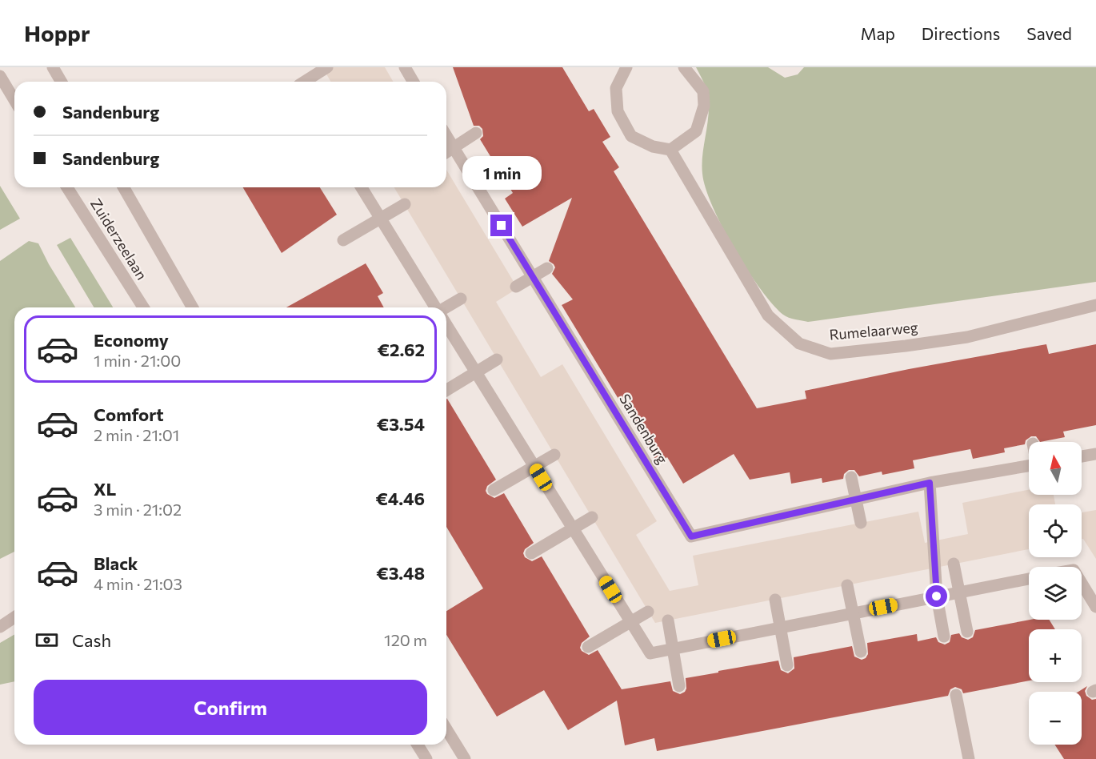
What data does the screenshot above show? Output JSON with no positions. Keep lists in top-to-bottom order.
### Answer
{
  "streets": {
    "street": ["Zuiderzeelaan", "Rumelaarweg", "Sandenburg"]
  },
  "north": "top",
  "page": {
    "header": "Hoppr",
    "nav": ["Map", "Directions", "Saved"],
    "banner": ["Sandenburg", "Sandenburg"],
    "bubble": "1 min",
    "list": [
      {
        "name": "Economy",
        "note": "1 min · 21:00",
        "value": "€2.62"
      },
      {
        "name": "Comfort",
        "note": "2 min · 21:01",
        "value": "€3.54"
      },
      {
        "name": "XL",
        "note": "3 min · 21:02",
        "value": "€4.46"
      },
      {
        "name": "Black",
        "note": "4 min · 21:03",
        "value": "€3.48"
      }
    ],
    "map_buttons": ["+", "−"],
    "pay": ["Cash", "120 m"],
    "buttons": "Confirm"
  }
}
